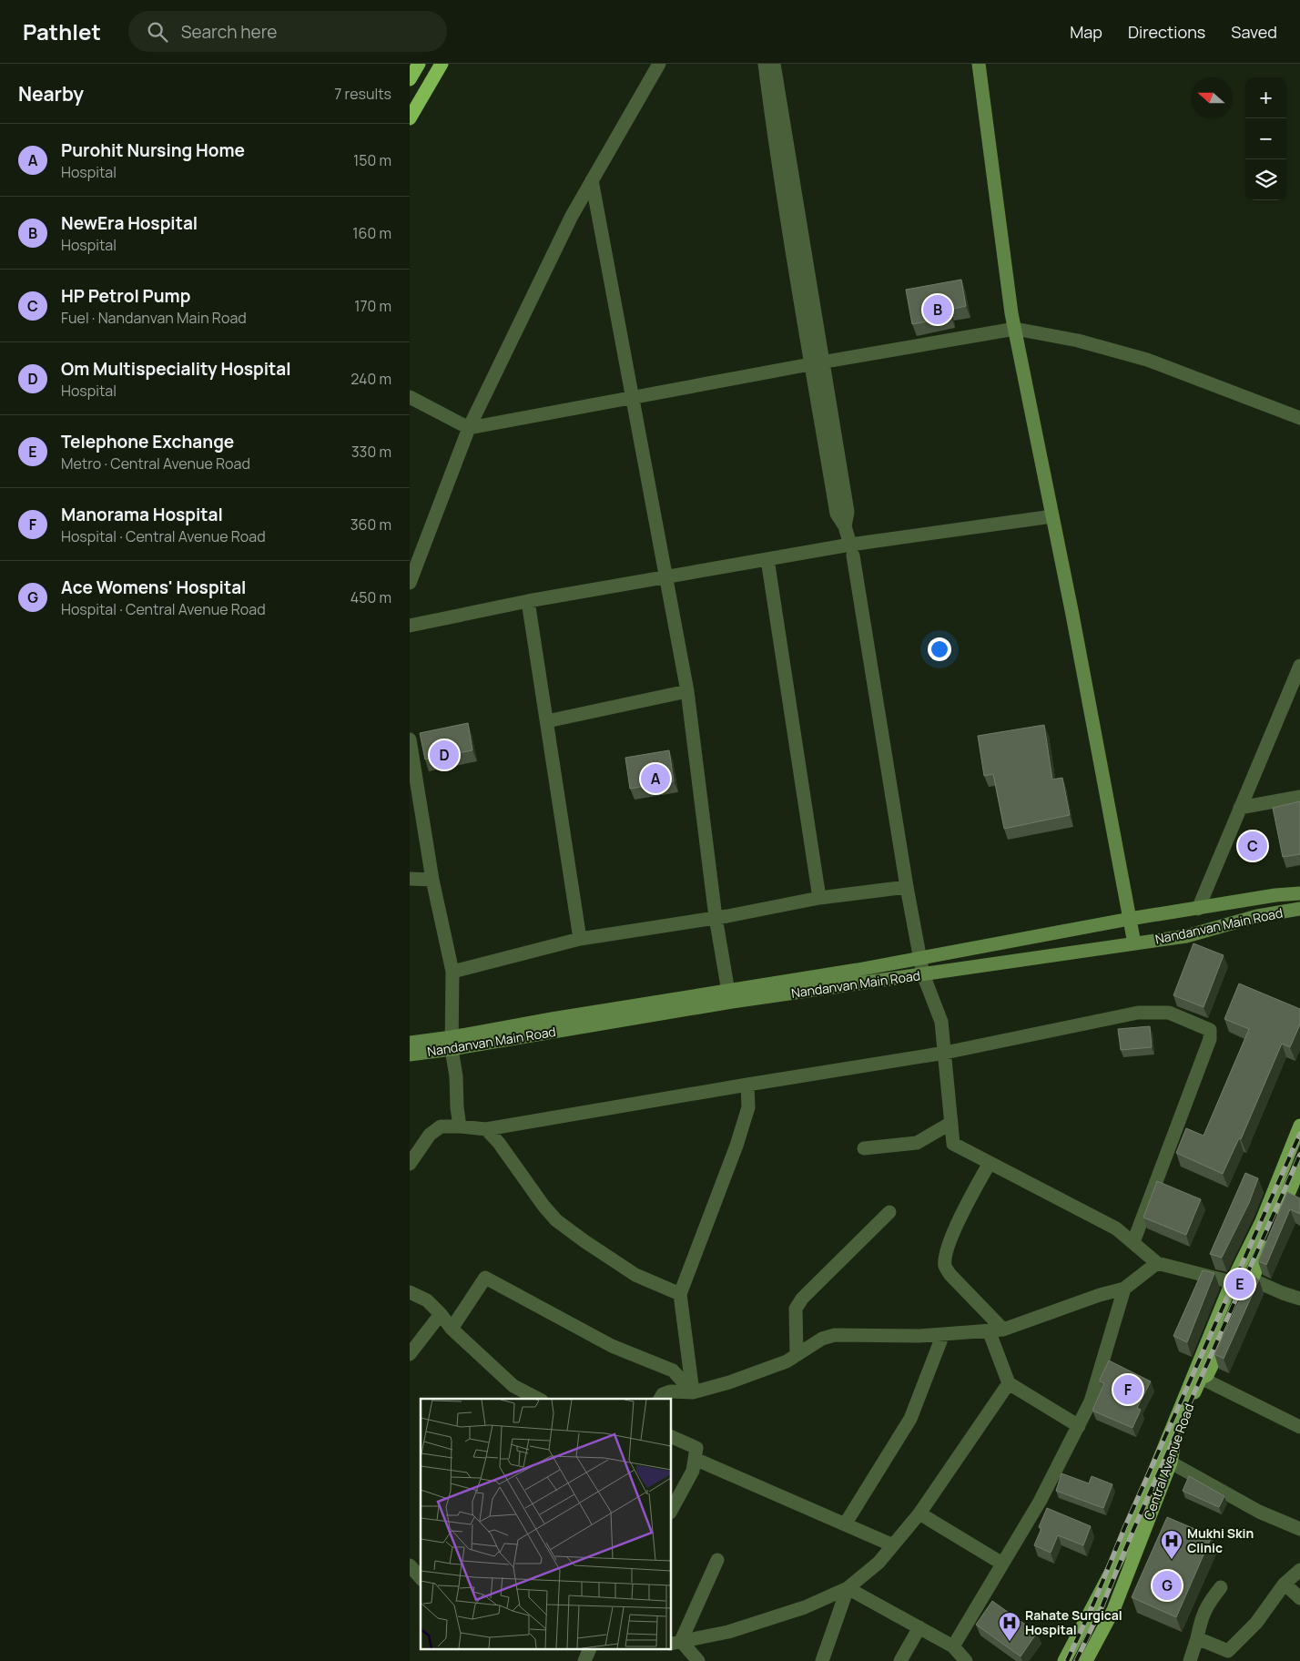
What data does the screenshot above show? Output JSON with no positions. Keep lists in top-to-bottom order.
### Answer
{
  "streets": {
    "main road": ["Nandanvan Main Road", "Central Avenue Road"]
  },
  "places": {
    "hospital": ["Mukhi Skin Clinic", "Rahate Surgical Hospital"]
  },
  "north": "left",
  "page": {
    "header": "Pathlet",
    "search": "Search here",
    "nav": ["Map", "Directions", "Saved"],
    "heading": ["Nearby", "7 results"],
    "map_buttons": ["+", "−"],
    "list": [
      {
        "mark": "A",
        "name": "Purohit Nursing Home",
        "note": "Hospital",
        "value": "150 m"
      },
      {
        "mark": "B",
        "name": "NewEra Hospital",
        "note": "Hospital",
        "value": "160 m"
      },
      {
        "mark": "C",
        "name": "HP Petrol Pump",
        "note": "Fuel · Nandanvan Main Road",
        "value": "170 m"
      },
      {
        "mark": "D",
        "name": "Om Multispeciality Hospital",
        "note": "Hospital",
        "value": "240 m"
      },
      {
        "mark": "E",
        "name": "Telephone Exchange",
        "note": "Metro · Central Avenue Road",
        "value": "330 m"
      },
      {
        "mark": "F",
        "name": "Manorama Hospital",
        "note": "Hospital · Central Avenue Road",
        "value": "360 m"
      },
      {
        "mark": "G",
        "name": "Ace Womens' Hospital",
        "note": "Hospital · Central Avenue Road",
        "value": "450 m"
      }
    ],
    "pins": [
      "B",
      "D",
      "A",
      "C",
      "E",
      "F",
      "G"
    ]
  }
}
